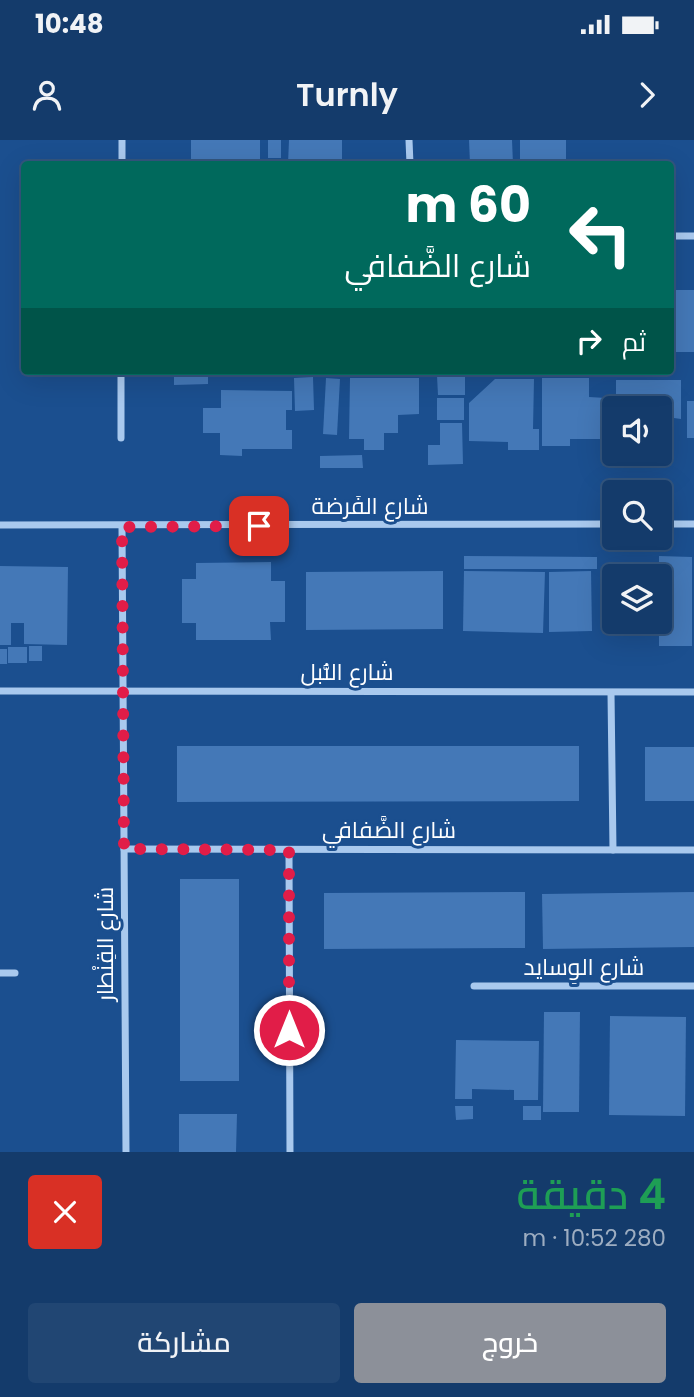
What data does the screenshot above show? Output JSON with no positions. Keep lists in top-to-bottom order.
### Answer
{
  "streets": {
    "street": [
      "شارع الفَرضة",
      "شارع النُّبل",
      "شارع الضَّفافي",
      "شارع القِنْطار",
      "شارع الوِسايد"
    ]
  },
  "crossings": [
    ["شارع الفَرضة", "شارع القِنْطار"],
    ["شارع النُّبل", "شارع القِنْطار"],
    ["شارع الضَّفافي", "شارع القِنْطار"]
  ],
  "page": {
    "status": "10:48",
    "header": "Turnly",
    "turn": ["60 m", "شارع الضَّفافي"],
    "then": "ثم",
    "heading": ["4 دقيقة", "280 m · 10:52"],
    "buttons": ["خروج", "مشاركة"]
  }
}
